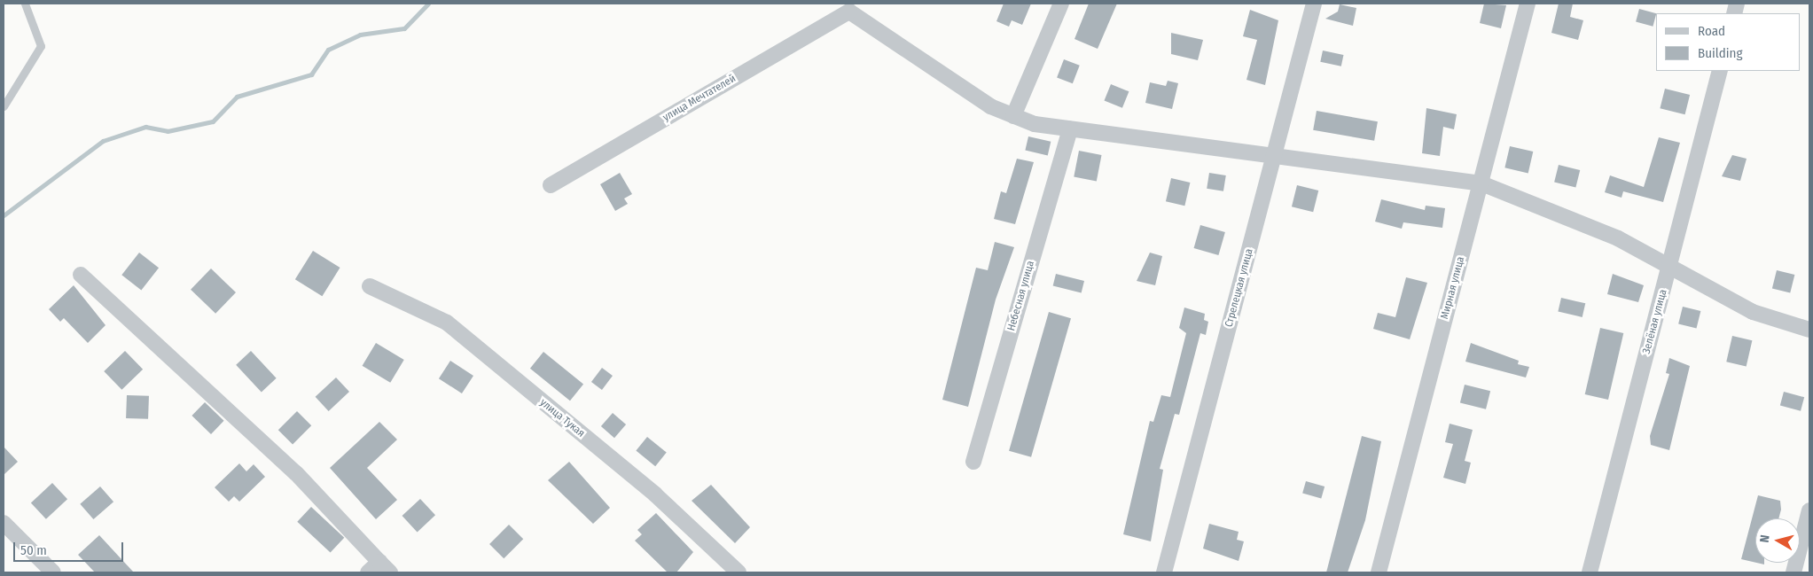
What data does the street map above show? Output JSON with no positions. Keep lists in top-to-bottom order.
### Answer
{
  "streets": {
    "street": [
      "улица Мечтателей",
      "Стрелецкая улица",
      "Мирная улица",
      "Небесная улица",
      "Зелёная улица",
      "улица Тукая"
    ]
  },
  "legend": ["Road", "Building"],
  "scale_bar": "50 m",
  "north": "left"
}
